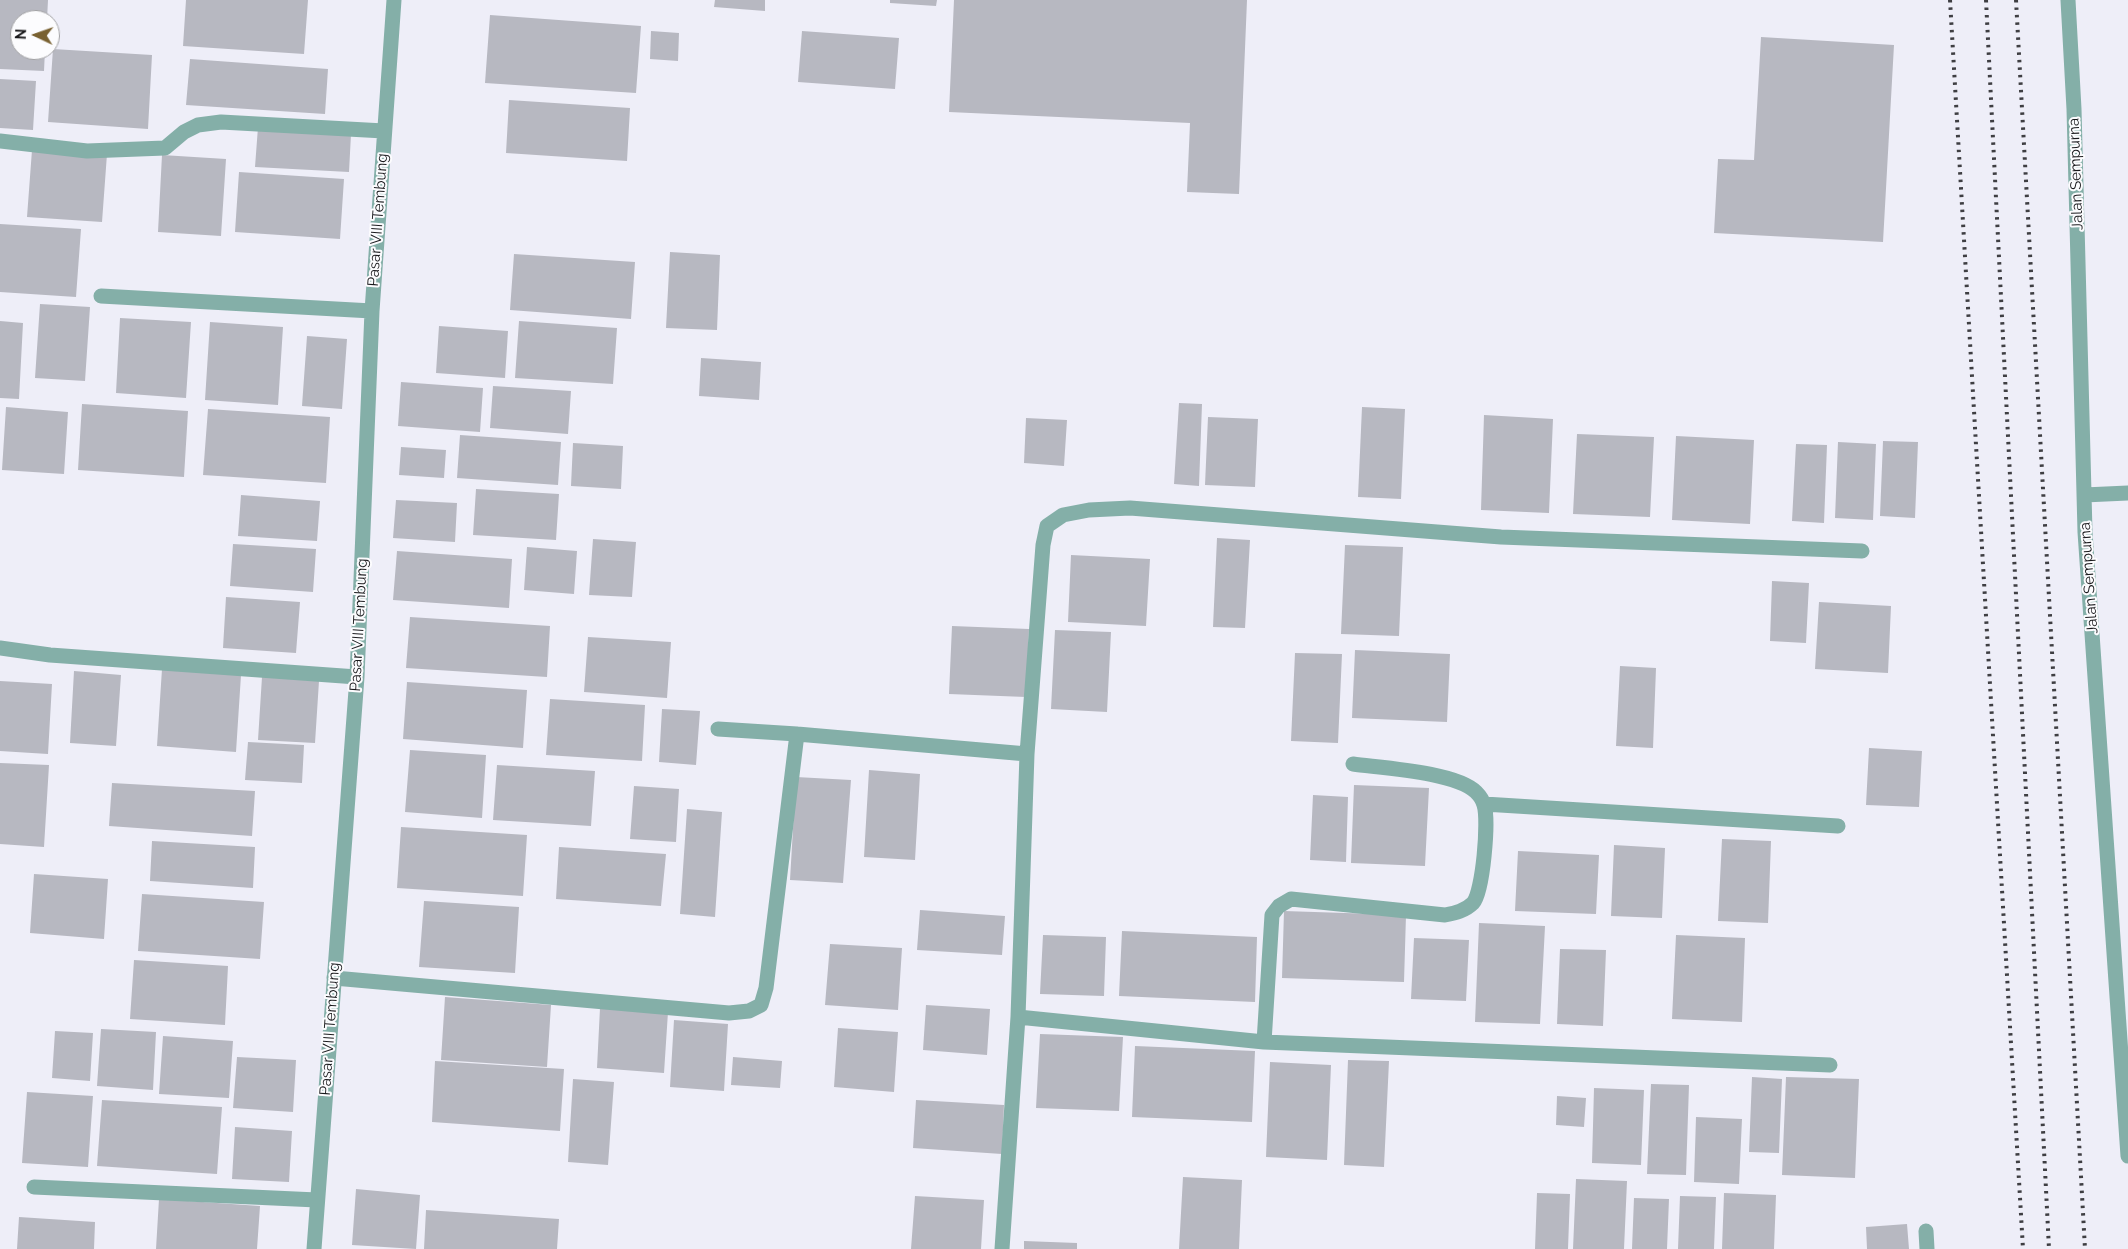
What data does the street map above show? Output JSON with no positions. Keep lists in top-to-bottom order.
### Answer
{
  "streets": {
    "street": ["Jalan Sempurna", "Pasar VIII Tembung"]
  },
  "north": "left"
}
